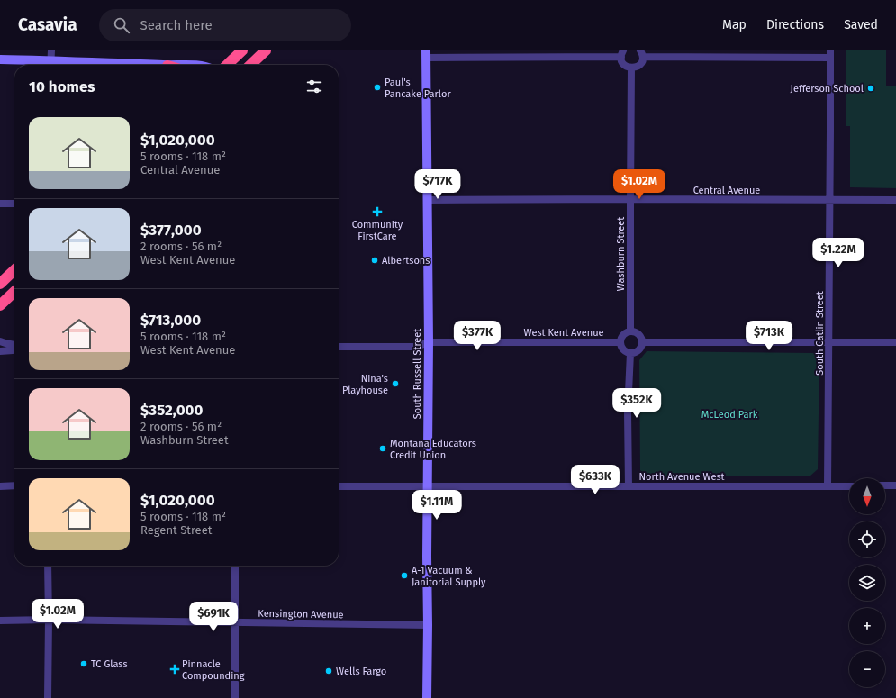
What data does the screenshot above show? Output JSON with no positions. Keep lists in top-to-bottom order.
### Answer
{
  "streets": {
    "main road": ["South Russell Street"],
    "street": [
      "Central Avenue",
      "Washburn Street",
      "West Kent Avenue",
      "South Catlin Street",
      "North Avenue West",
      "Kensington Avenue"
    ]
  },
  "crossings": [
    ["Central Avenue", "Washburn Street"],
    ["Central Avenue", "South Catlin Street"],
    ["Central Avenue", "South Russell Street"],
    ["Washburn Street", "West Kent Avenue"],
    ["West Kent Avenue", "South Russell Street"],
    ["South Catlin Street", "North Avenue West"],
    ["South Russell Street", "North Avenue West"],
    ["South Russell Street", "Kensington Avenue"]
  ],
  "parks": ["McLeod Park"],
  "places": {
    "other": [
      "Paul's Pancake Parlor",
      "Jefferson School",
      "Albertsons",
      "Nina's Playhouse",
      "Montana Educators Credit Union",
      "A-1 Vacuum & Janitorial Supply",
      "TC Glass",
      "Wells Fargo"
    ],
    "health": ["Community FirstCare", "Pinnacle Compounding"]
  },
  "north": "bottom",
  "page": {
    "header": "Casavia",
    "search": "Search here",
    "nav": ["Map", "Directions", "Saved"],
    "heading": "10 homes",
    "list": [
      {
        "name": "$1,020,000",
        "note": "5 rooms · 118 m² · Central Avenue"
      },
      {
        "name": "$377,000",
        "note": "2 rooms · 56 m² · West Kent Avenue"
      },
      {
        "name": "$713,000",
        "note": "5 rooms · 118 m² · West Kent Avenue"
      },
      {
        "name": "$352,000",
        "note": "2 rooms · 56 m² · Washburn Street"
      },
      {
        "name": "$1,020,000",
        "note": "5 rooms · 118 m² · Regent Street"
      }
    ],
    "price": [
      "$717K",
      "$1.02M",
      "$1.22M",
      "$377K",
      "$713K",
      "$352K",
      "$633K",
      "$1.11M",
      "$1.02M",
      "$691K"
    ],
    "map_buttons": ["+", "−"]
  }
}
